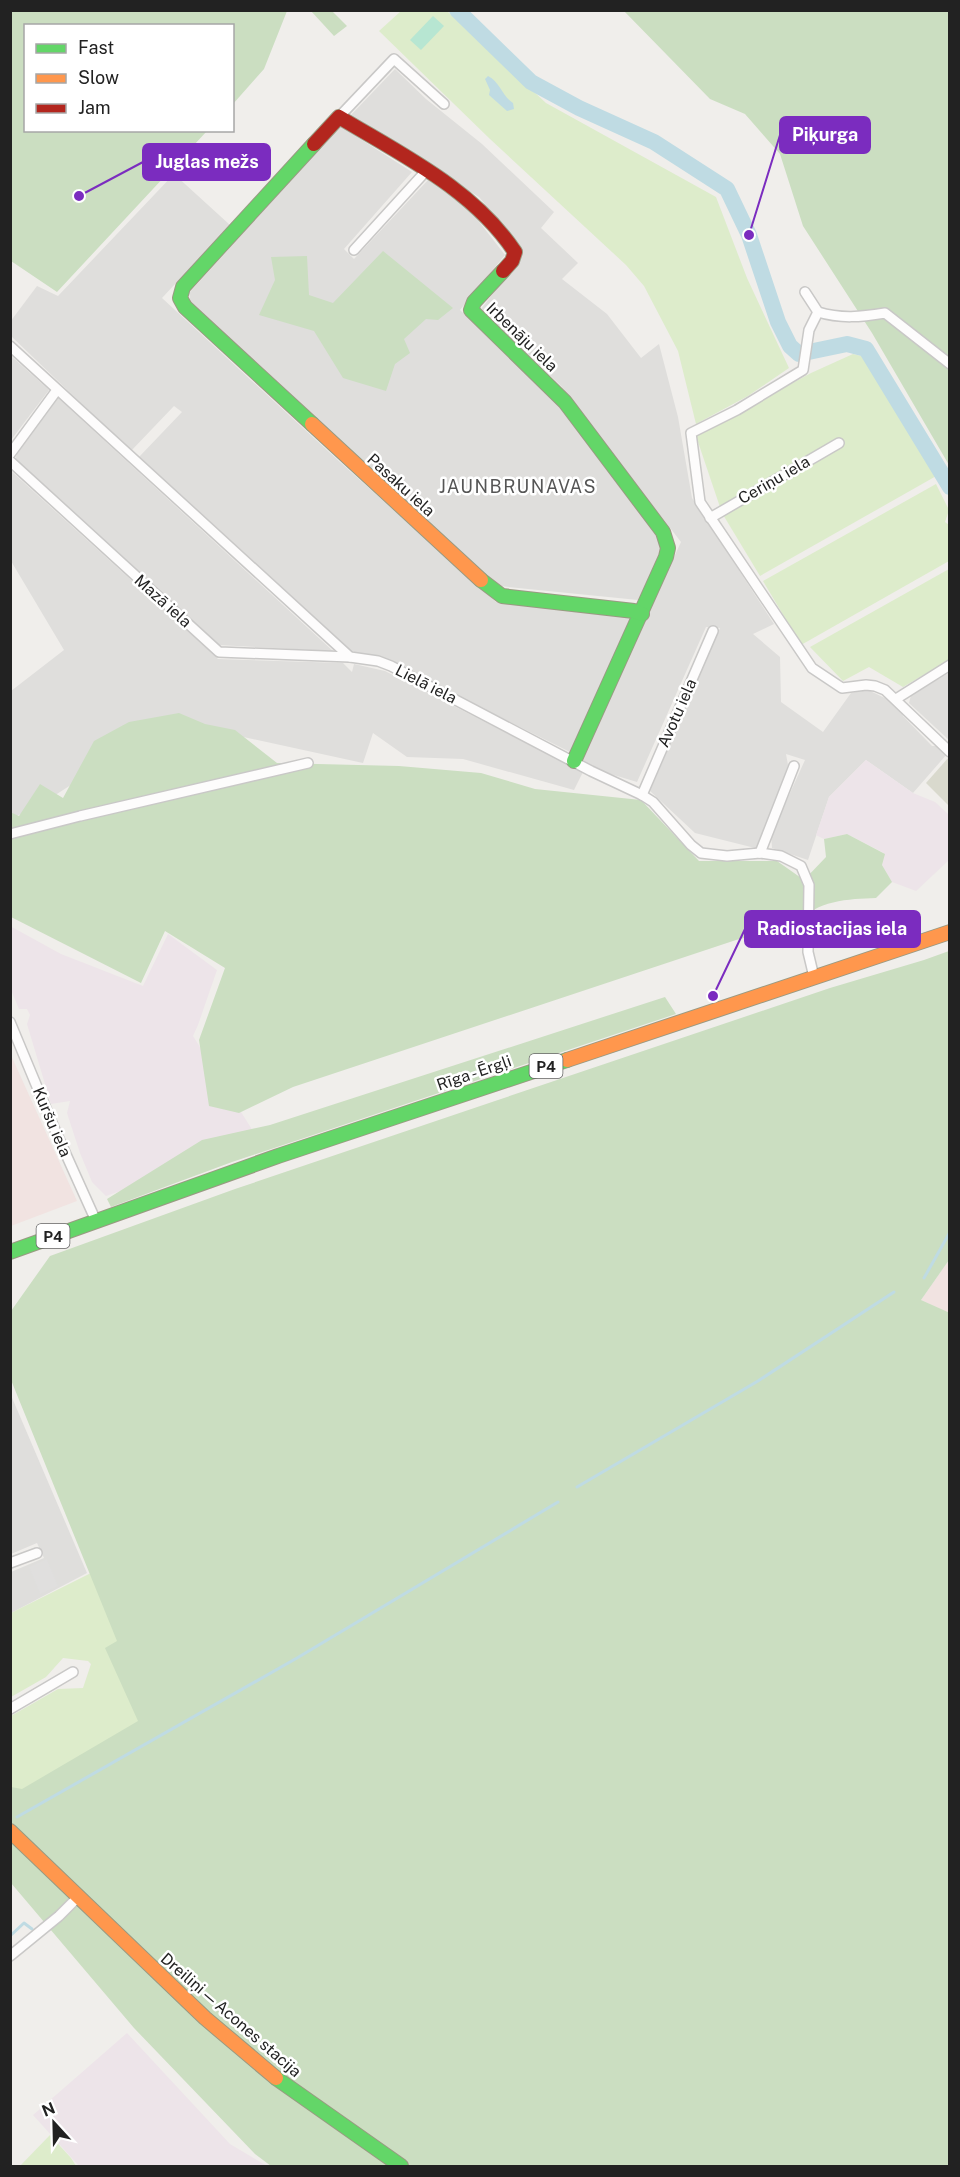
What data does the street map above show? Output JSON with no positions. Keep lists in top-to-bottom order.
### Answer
{
  "streets": {
    "street": [
      "Irbenāju iela",
      "Ceriņu iela",
      "Pasaku iela",
      "Mazā iela",
      "Lielā iela",
      "Avotu iela",
      "P4",
      "Rīga - Ērgļi",
      "Kuršu iela",
      "Dreiliņi — Acones stacija"
    ]
  },
  "crossings": [
    ["Irbenāju iela", "Pasaku iela"],
    ["Irbenāju iela", "Lielā iela"],
    ["Mazā iela", "Lielā iela"],
    ["Lielā iela", "Avotu iela"],
    ["Lielā iela", "Rīga - Ērgļi"],
    ["Rīga - Ērgļi", "Kuršu iela"]
  ],
  "districts": ["JAUNBRUNAVAS"],
  "places": ["Juglas mežs", "Piķurga", "Radiostacijas iela"],
  "legend": ["Fast", "Slow", "Jam"],
  "north": "top"
}
